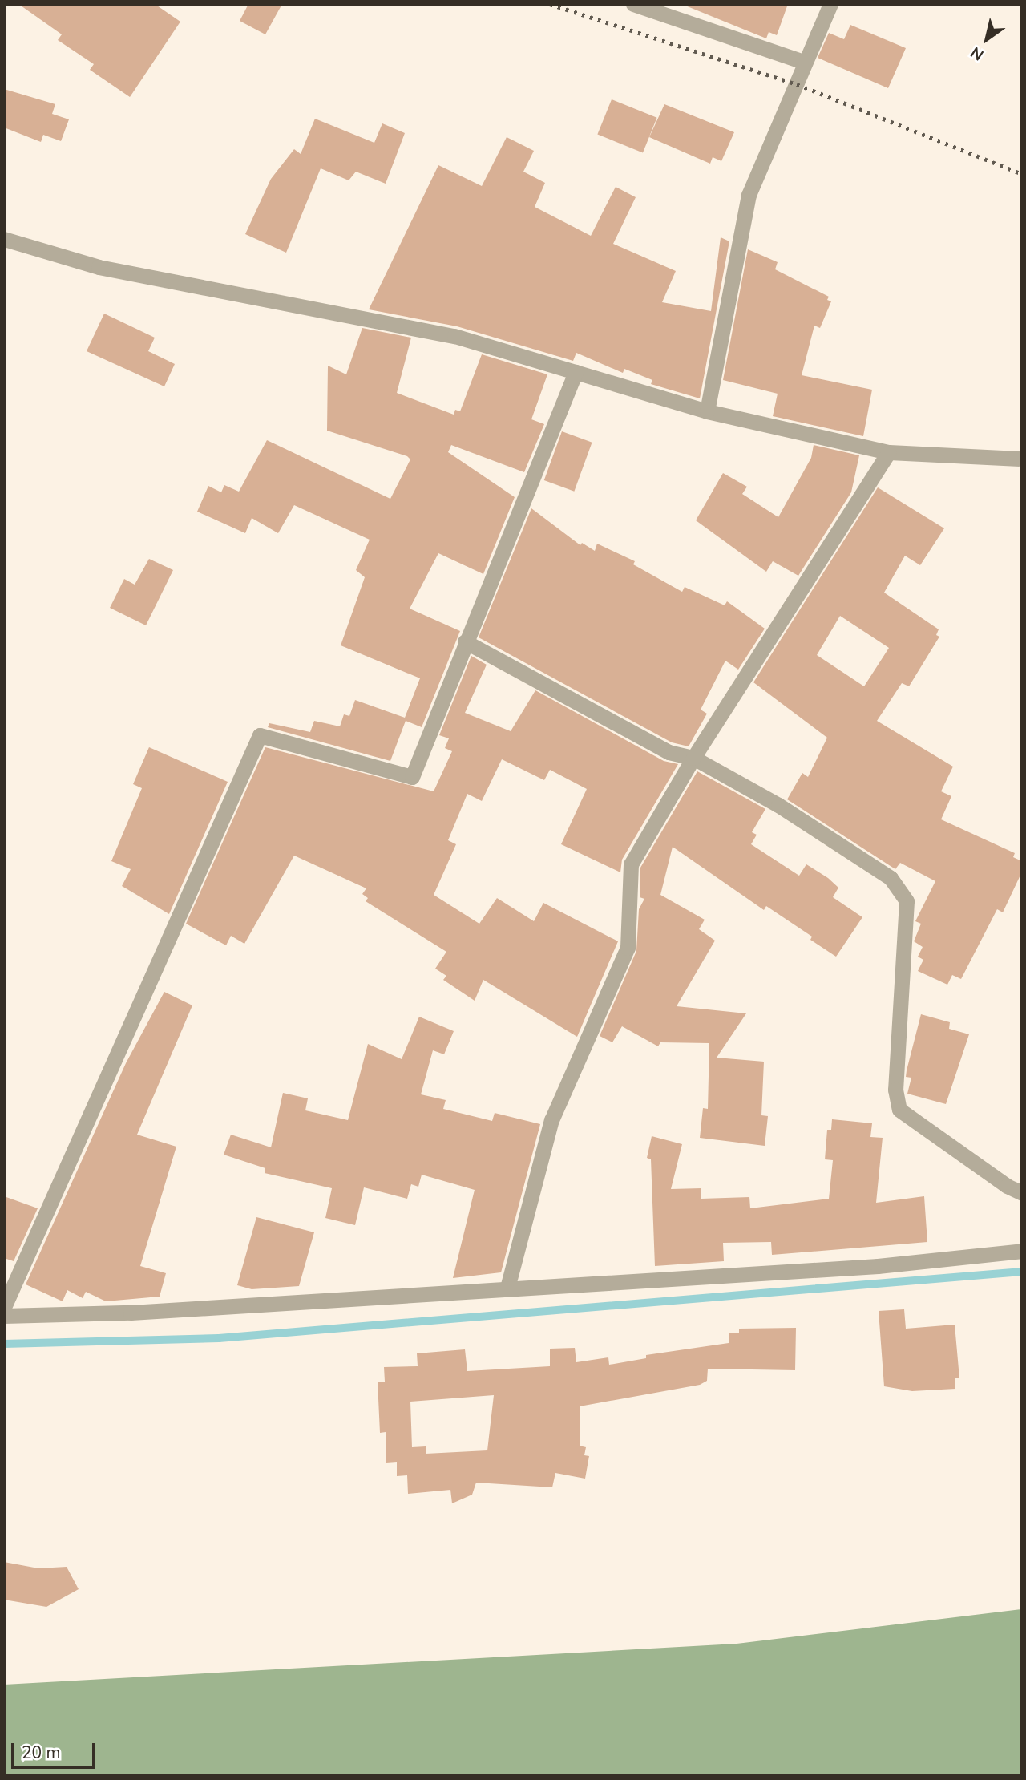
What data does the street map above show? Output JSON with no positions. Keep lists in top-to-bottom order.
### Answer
{
  "scale_bar": "20 m",
  "north": "bottom left"
}
